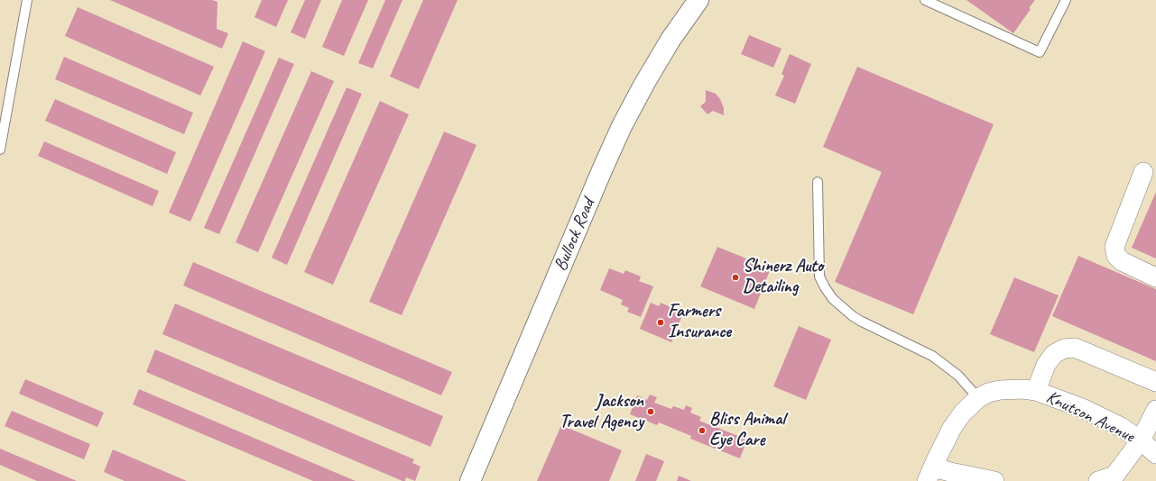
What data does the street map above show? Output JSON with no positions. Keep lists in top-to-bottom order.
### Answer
{
  "streets": {
    "street": ["Bullock Road", "Knutson Avenue"]
  },
  "places": [
    "Shinerz Auto Detailing",
    "Farmers Insurance",
    "Jackson Travel Agency",
    "Bliss Animal Eye Care"
  ]
}
